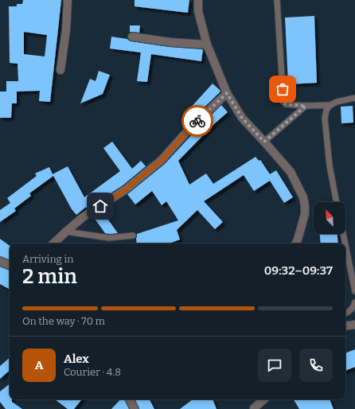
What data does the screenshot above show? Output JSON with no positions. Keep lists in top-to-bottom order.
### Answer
{
  "north": "top left",
  "page": {
    "heading": ["2 min", "Arriving in", "09:32–09:37"],
    "panel": ["Alex", "Courier · 4.8"],
    "bar": "On the way · 70 m",
    "round": "A"
  }
}
